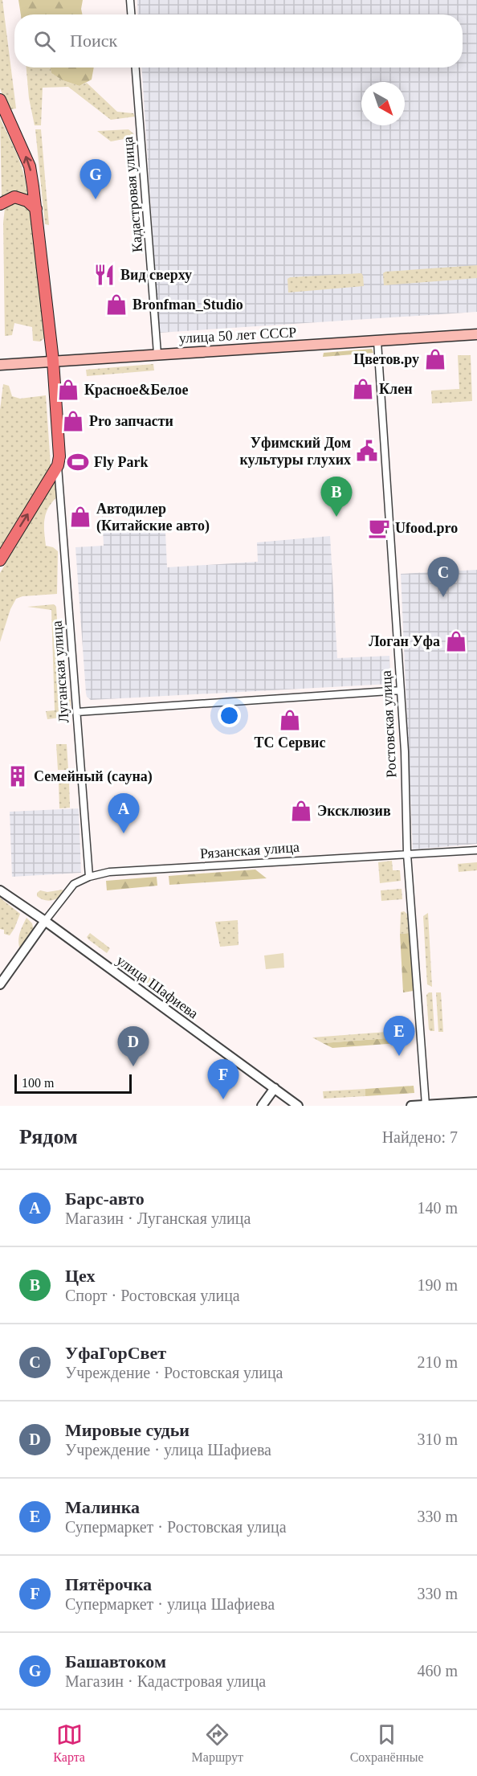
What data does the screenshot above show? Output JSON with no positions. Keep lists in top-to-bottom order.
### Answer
{
  "streets": {
    "main road": ["улица 50 лет СССР"],
    "street": [
      "Кадастровая улица",
      "Луганская улица",
      "Ростовская улица",
      "Рязанская улица",
      "улица Шафиева"
    ]
  },
  "crossings": [
    ["Кадастровая улица", "улица 50 лет СССР"],
    ["улица 50 лет СССР", "Ростовская улица"],
    ["Луганская улица", "Рязанская улица"],
    ["Ростовская улица", "Рязанская улица"],
    ["Рязанская улица", "улица Шафиева"]
  ],
  "places": {
    "restaurant": ["Вид сверху"],
    "shop": [
      "Bronfman_Studio",
      "Цветов.ру",
      "Клен",
      "Красное&Белое",
      "Pro запчасти",
      "Автодилер (Китайские авто)",
      "Логан Уфа",
      "ТС Сервис",
      "Эксклюзив"
    ],
    "public building": ["Уфимский Дом культуры глухих"],
    "sports": ["Fly Park"],
    "cafe": ["Ufood.pro"],
    "building": ["Семейный (сауна)"]
  },
  "scale_bar": "100 m",
  "north": "bottom right",
  "page": {
    "search": "Поиск",
    "pins": [
      "G",
      "B",
      "C",
      "A",
      "E",
      "D",
      "F"
    ],
    "scale": "100 m",
    "heading": ["Рядом", "Найдено: 7"],
    "list": [
      {
        "mark": "A",
        "name": "Барс-авто",
        "note": "Магазин · Луганская улица",
        "value": "140 m"
      },
      {
        "mark": "B",
        "name": "Цех",
        "note": "Спорт · Ростовская улица",
        "value": "190 m"
      },
      {
        "mark": "C",
        "name": "УфаГорСвет",
        "note": "Учреждение · Ростовская улица",
        "value": "210 m"
      },
      {
        "mark": "D",
        "name": "Мировые судьи",
        "note": "Учреждение · улица Шафиева",
        "value": "310 m"
      },
      {
        "mark": "E",
        "name": "Малинка",
        "note": "Супермаркет · Ростовская улица",
        "value": "330 m"
      },
      {
        "mark": "F",
        "name": "Пятёрочка",
        "note": "Супермаркет · улица Шафиева",
        "value": "330 m"
      },
      {
        "mark": "G",
        "name": "Башавтоком",
        "note": "Магазин · Кадастровая улица",
        "value": "460 m"
      }
    ],
    "nav": ["Карта", "Маршрут", "Сохранённые"]
  }
}
